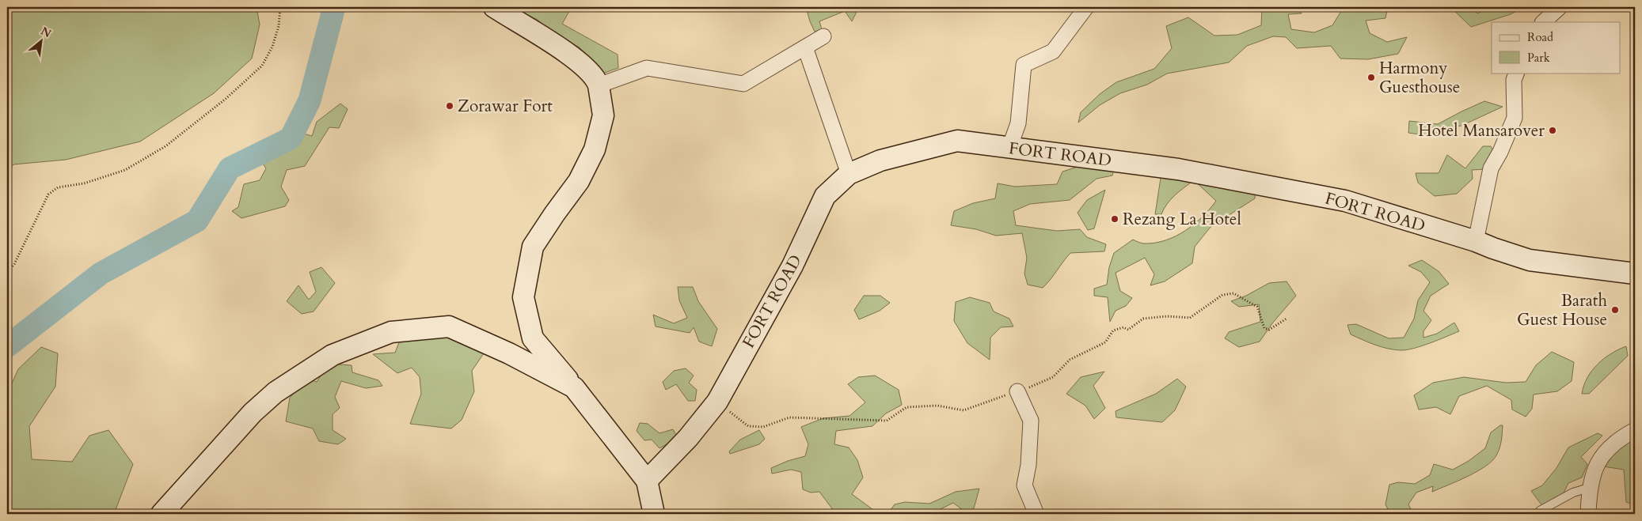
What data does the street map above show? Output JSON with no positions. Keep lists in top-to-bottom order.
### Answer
{
  "streets": {
    "street": ["FORT ROAD"]
  },
  "places": [
    "Harmony Guesthouse",
    "Zorawar Fort",
    "Hotel Mansarover",
    "Rezang La Hotel",
    "Barath Guest House"
  ],
  "legend": ["Road", "Park"],
  "north": "top right"
}
